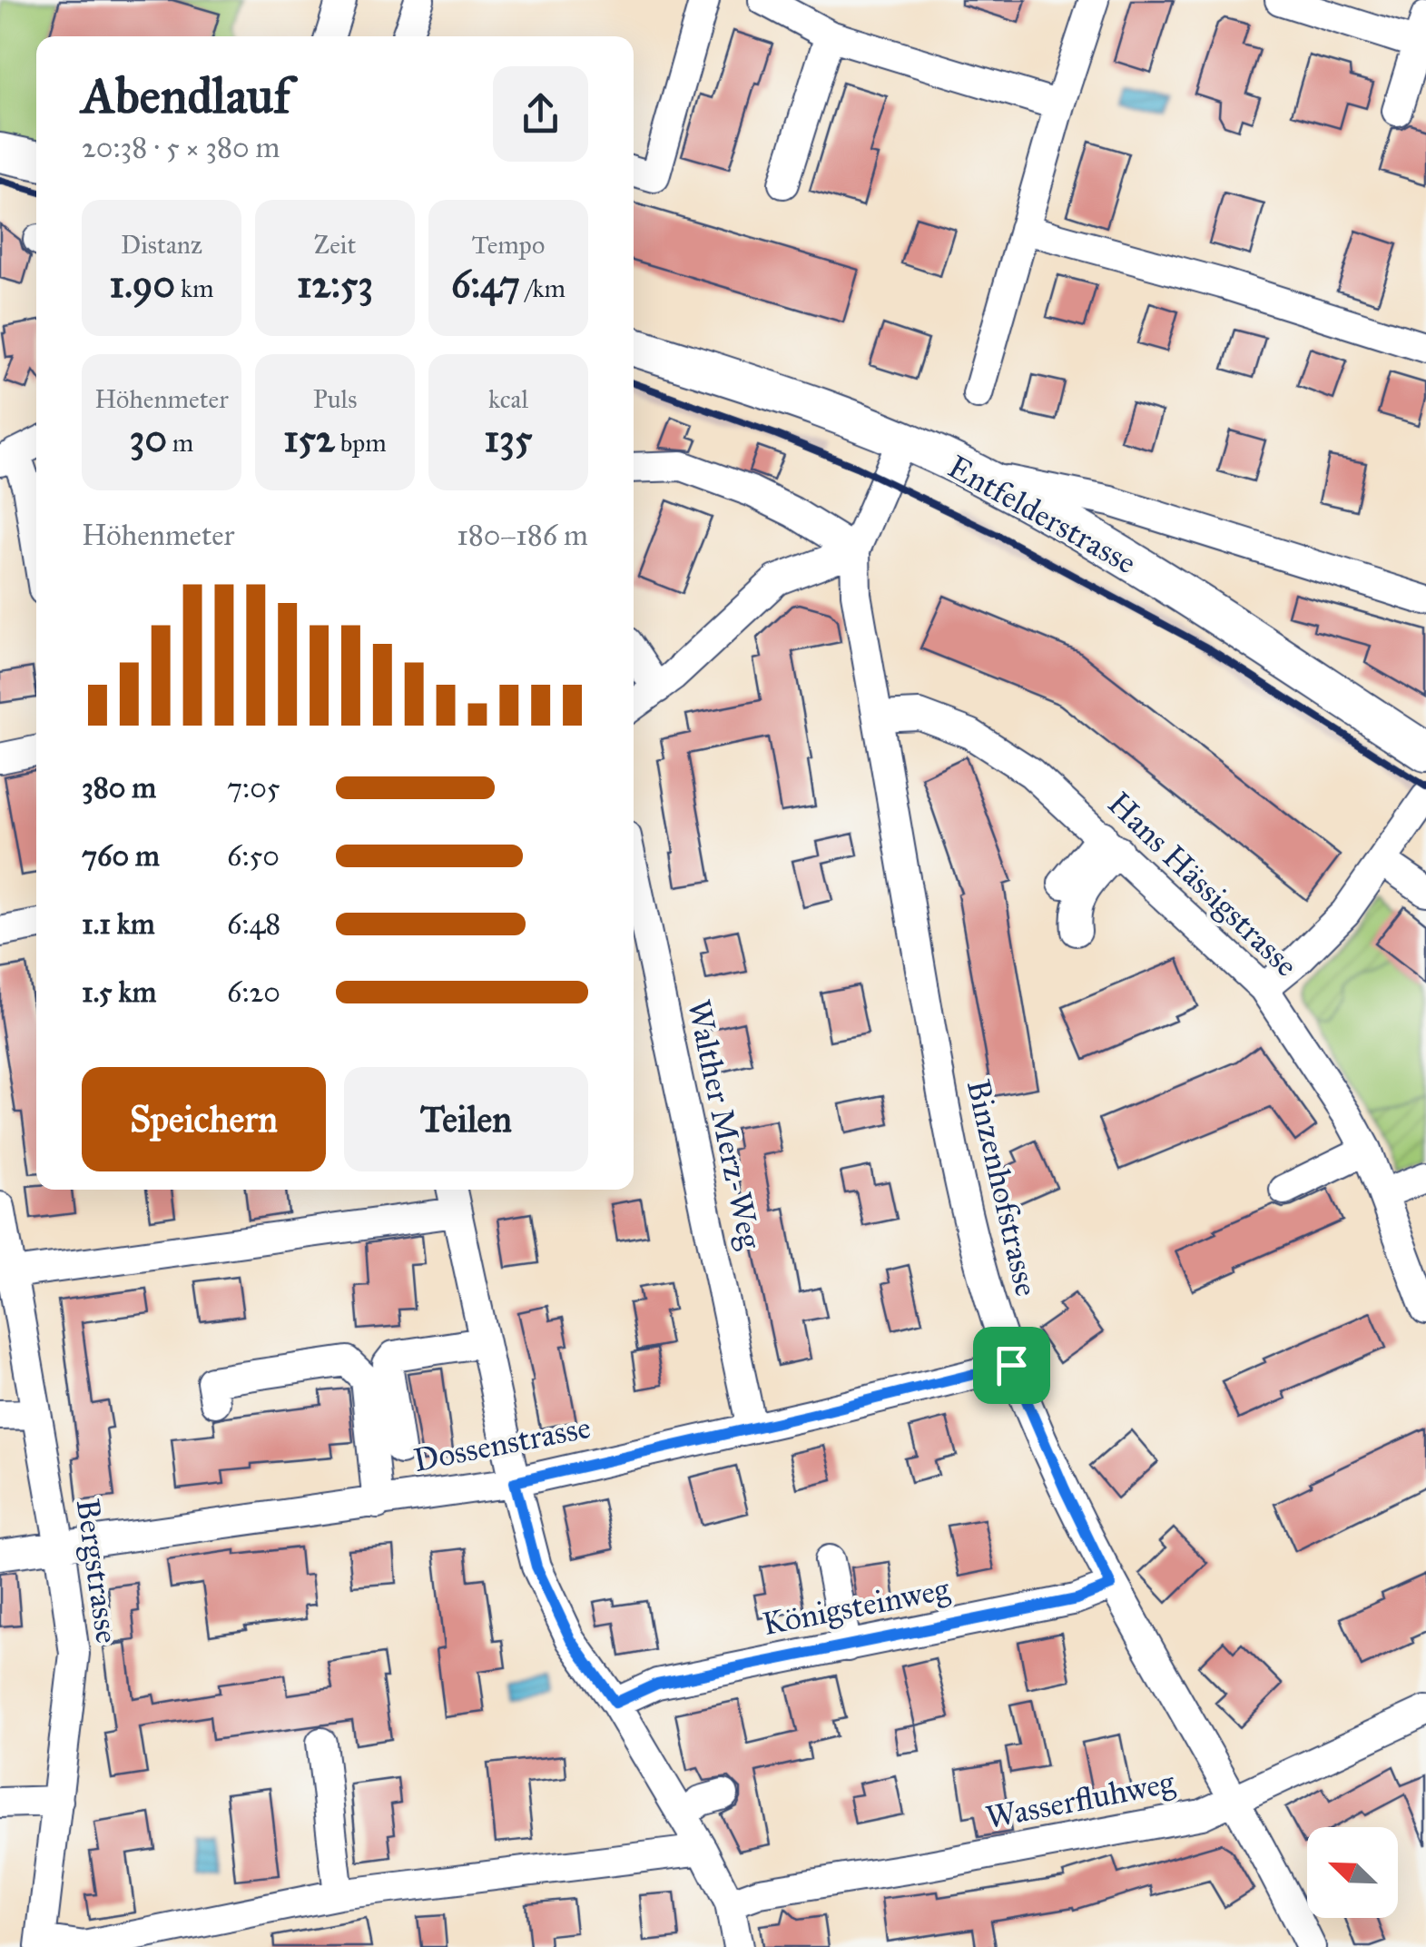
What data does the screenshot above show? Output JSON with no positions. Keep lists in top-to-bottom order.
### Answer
{
  "streets": {
    "main road": ["Entfelderstrasse"],
    "street": [
      "Hans Hässigstrasse",
      "Walther Merz-Weg",
      "Binzenhofstrasse",
      "Dossenstrasse",
      "Bergstrasse",
      "Königsteinweg",
      "Wasserfluhweg"
    ]
  },
  "crossings": [
    ["Entfelderstrasse", "Binzenhofstrasse"],
    ["Hans Hässigstrasse", "Binzenhofstrasse"],
    ["Walther Merz-Weg", "Dossenstrasse"],
    ["Binzenhofstrasse", "Dossenstrasse"],
    ["Binzenhofstrasse", "Königsteinweg"],
    ["Binzenhofstrasse", "Wasserfluhweg"],
    ["Dossenstrasse", "Bergstrasse"]
  ],
  "north": "top left",
  "page": {
    "heading": ["Abendlauf", "20:38 · 5 × 380 m"],
    "stats": [
      ["Distanz", "1.90 km"],
      ["Zeit", "12:53"],
      ["Tempo", "6:47 /km"],
      ["Höhenmeter", "30 m"],
      ["Puls", "152 bpm"],
      ["kcal", "135"]
    ],
    "chart": ["Höhenmeter", "180–186 m"],
    "list": [
      {
        "name": "380 m",
        "note": "7:05"
      },
      {
        "name": "760 m",
        "note": "6:50"
      },
      {
        "name": "1.1 km",
        "note": "6:48"
      },
      {
        "name": "1.5 km",
        "note": "6:20"
      }
    ],
    "buttons": ["Speichern", "Teilen"]
  }
}
